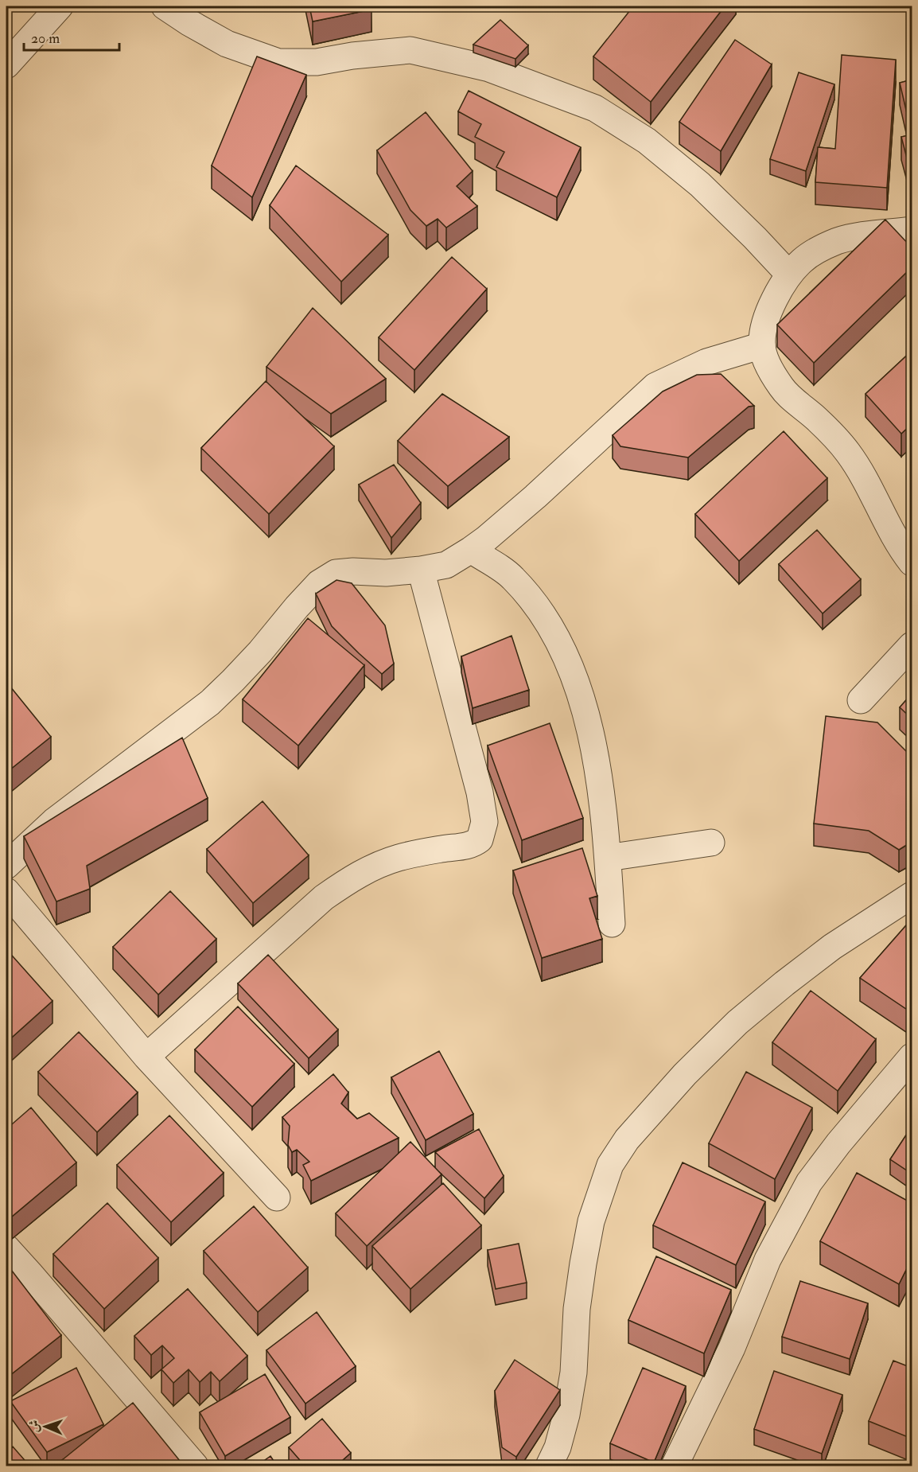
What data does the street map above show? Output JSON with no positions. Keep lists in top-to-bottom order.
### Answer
{
  "scale_bar": "20 m",
  "north": "left"
}
